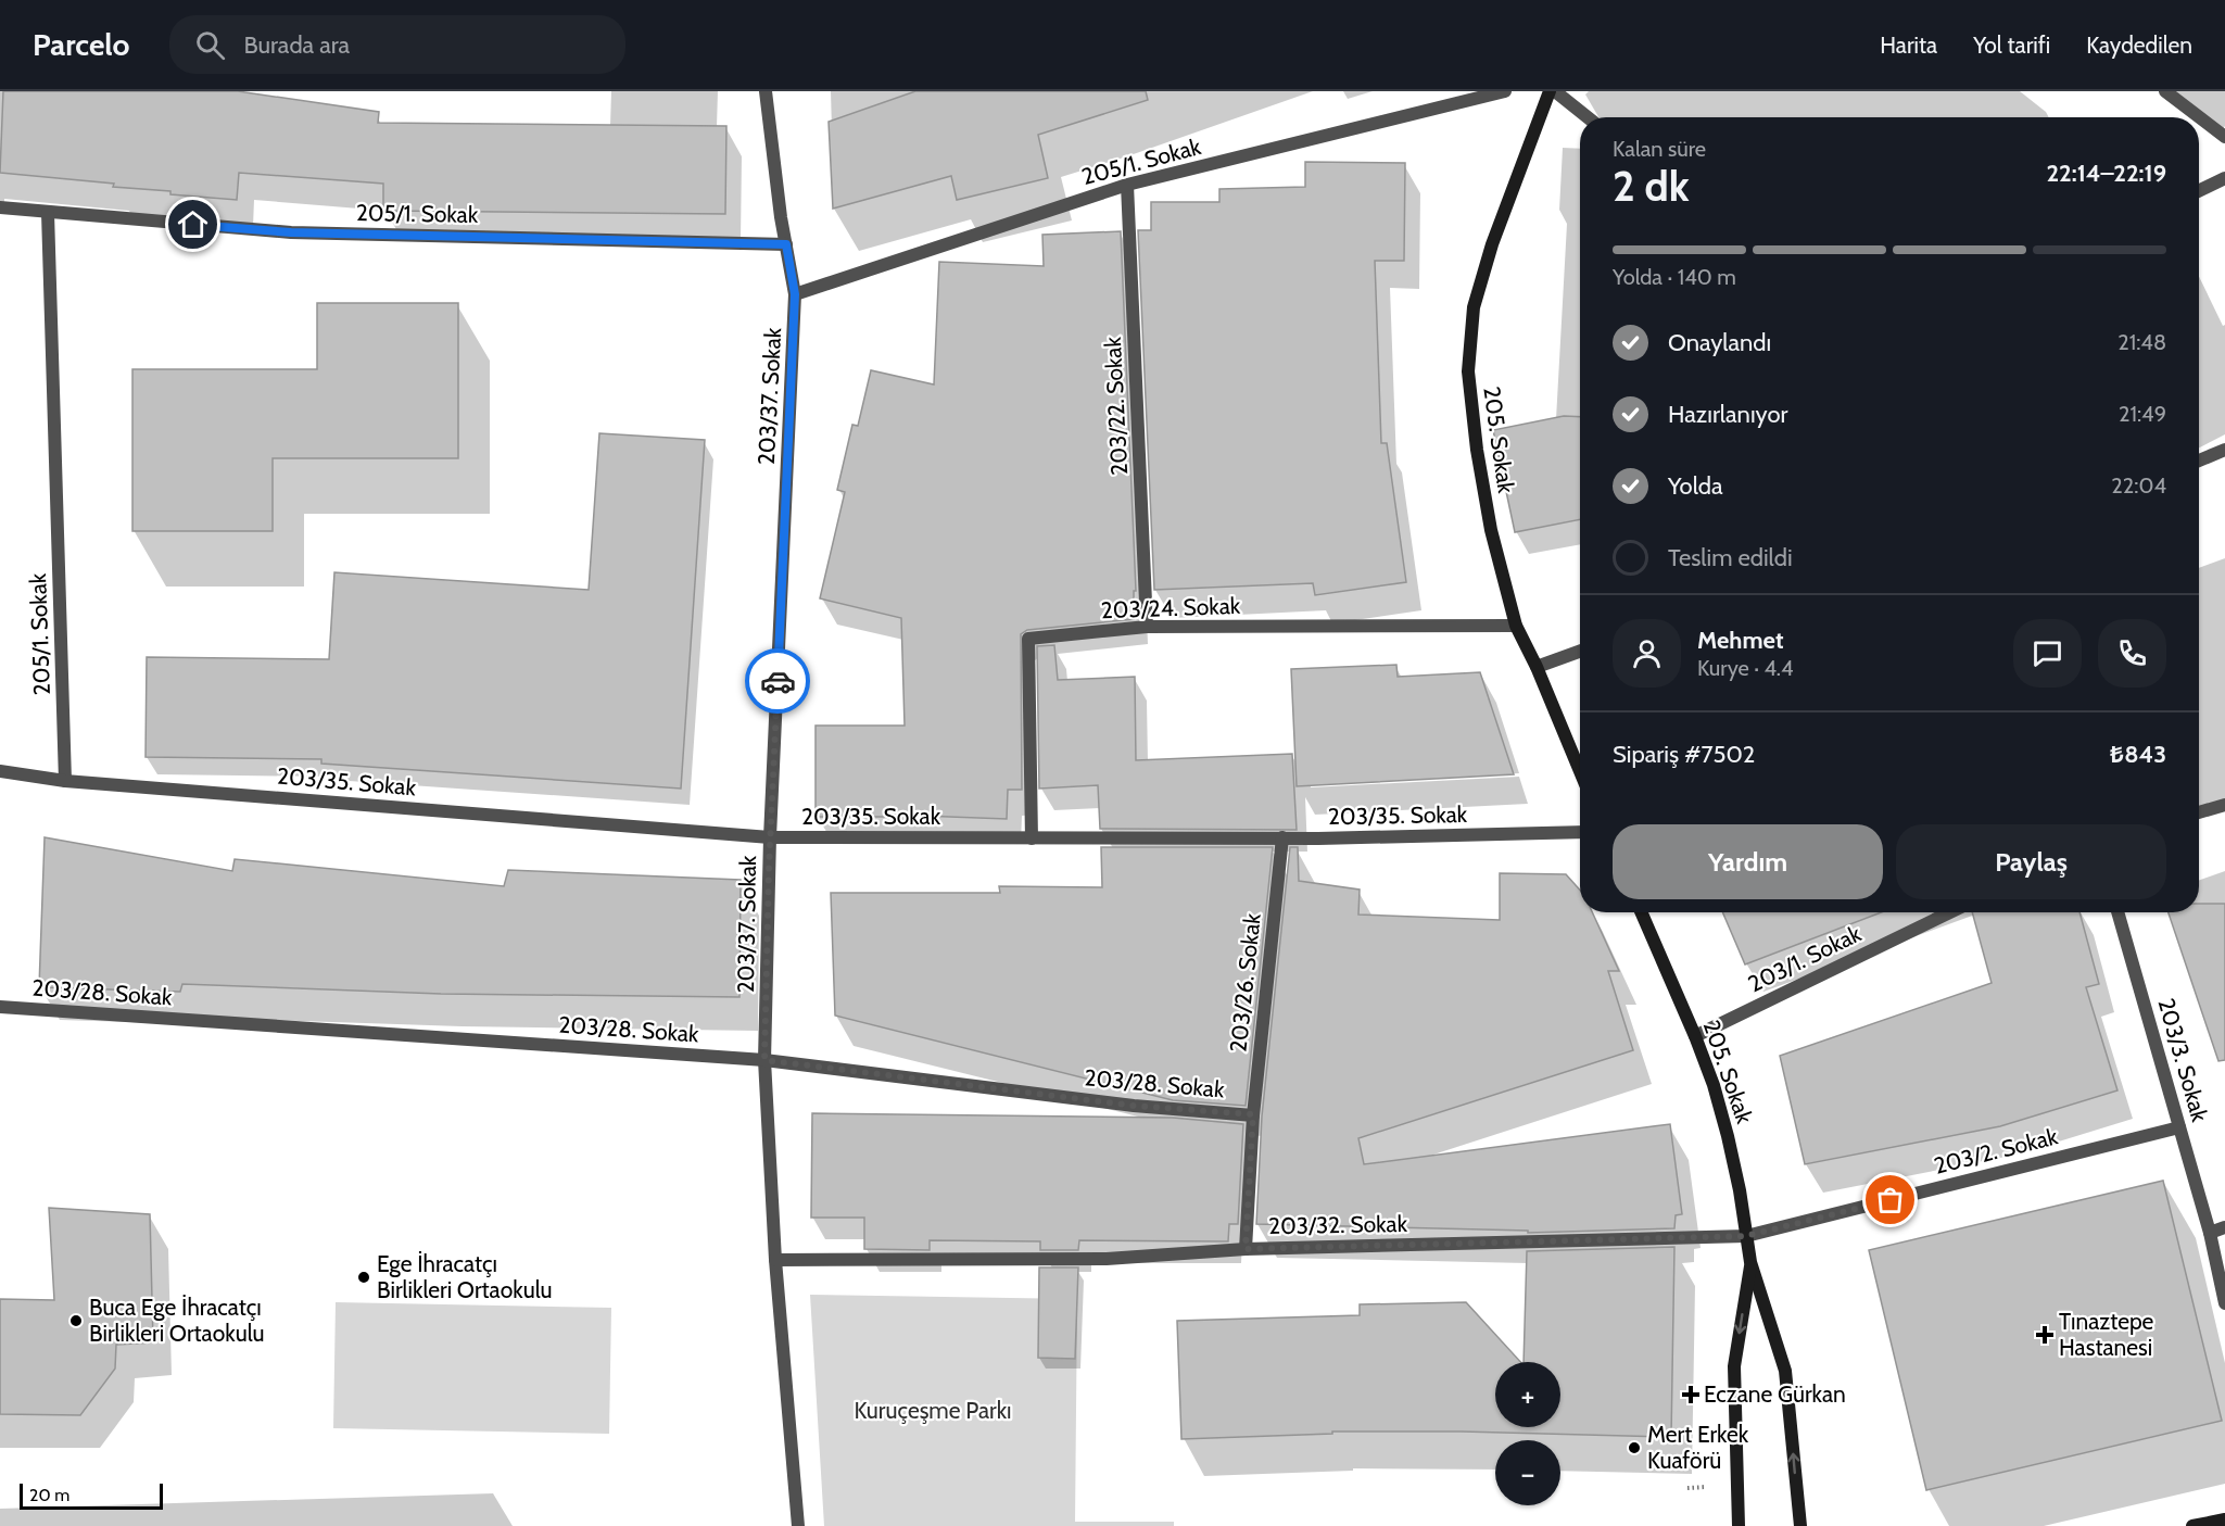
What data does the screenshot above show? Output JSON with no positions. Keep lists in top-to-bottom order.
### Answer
{
  "streets": {
    "main road": ["205. Sokak"],
    "street": [
      "205/1. Sokak",
      "203/37. Sokak",
      "203/22. Sokak",
      "203/24. Sokak",
      "203/35. Sokak",
      "203/1. Sokak",
      "203/26. Sokak",
      "203/28. Sokak",
      "203/3. Sokak",
      "203/2. Sokak",
      "203/32. Sokak"
    ]
  },
  "crossings": [
    ["205/1. Sokak", "203/37. Sokak"],
    ["205/1. Sokak", "203/22. Sokak"],
    ["205/1. Sokak", "203/35. Sokak"],
    ["203/37. Sokak", "203/35. Sokak"],
    ["203/37. Sokak", "203/28. Sokak"],
    ["203/37. Sokak", "203/32. Sokak"],
    ["203/22. Sokak", "203/24. Sokak"],
    ["205. Sokak", "203/24. Sokak"],
    ["205. Sokak", "203/1. Sokak"],
    ["205. Sokak", "203/2. Sokak"],
    ["205. Sokak", "203/32. Sokak"],
    ["203/24. Sokak", "203/35. Sokak"],
    ["203/35. Sokak", "203/26. Sokak"],
    ["203/26. Sokak", "203/28. Sokak"],
    ["203/26. Sokak", "203/32. Sokak"],
    ["203/3. Sokak", "203/2. Sokak"],
    ["203/2. Sokak", "203/32. Sokak"]
  ],
  "parks": ["Kuruçeşme Parkı"],
  "places": {
    "other": ["Ege İhracatçı Birlikleri Ortaokulu", "Buca Ege İhracatçı Birlikleri Ortaokulu", "Mert Erkek Kuaförü"],
    "health": ["Tınaztepe Hastanesi", "Eczane Gürkan"]
  },
  "scale_bar": "20 m",
  "page": {
    "header": "Parcelo",
    "search": "Burada ara",
    "nav": ["Harita", "Yol tarifi", "Kaydedilen"],
    "heading": ["2 dk", "Kalan süre", "22:14–22:19"],
    "panel": [
      "Mehmet",
      "Kurye · 4.4",
      "Sipariş #7502",
      "₺843"
    ],
    "bar": "Yolda · 140 m",
    "list": [
      ["Onaylandı", "21:48"],
      ["Hazırlanıyor", "21:49"],
      ["Yolda", "22:04"],
      "Teslim edildi"
    ],
    "buttons": ["Yardım", "Paylaş"],
    "map_buttons": ["+", "−"],
    "scale": "20 m"
  }
}
